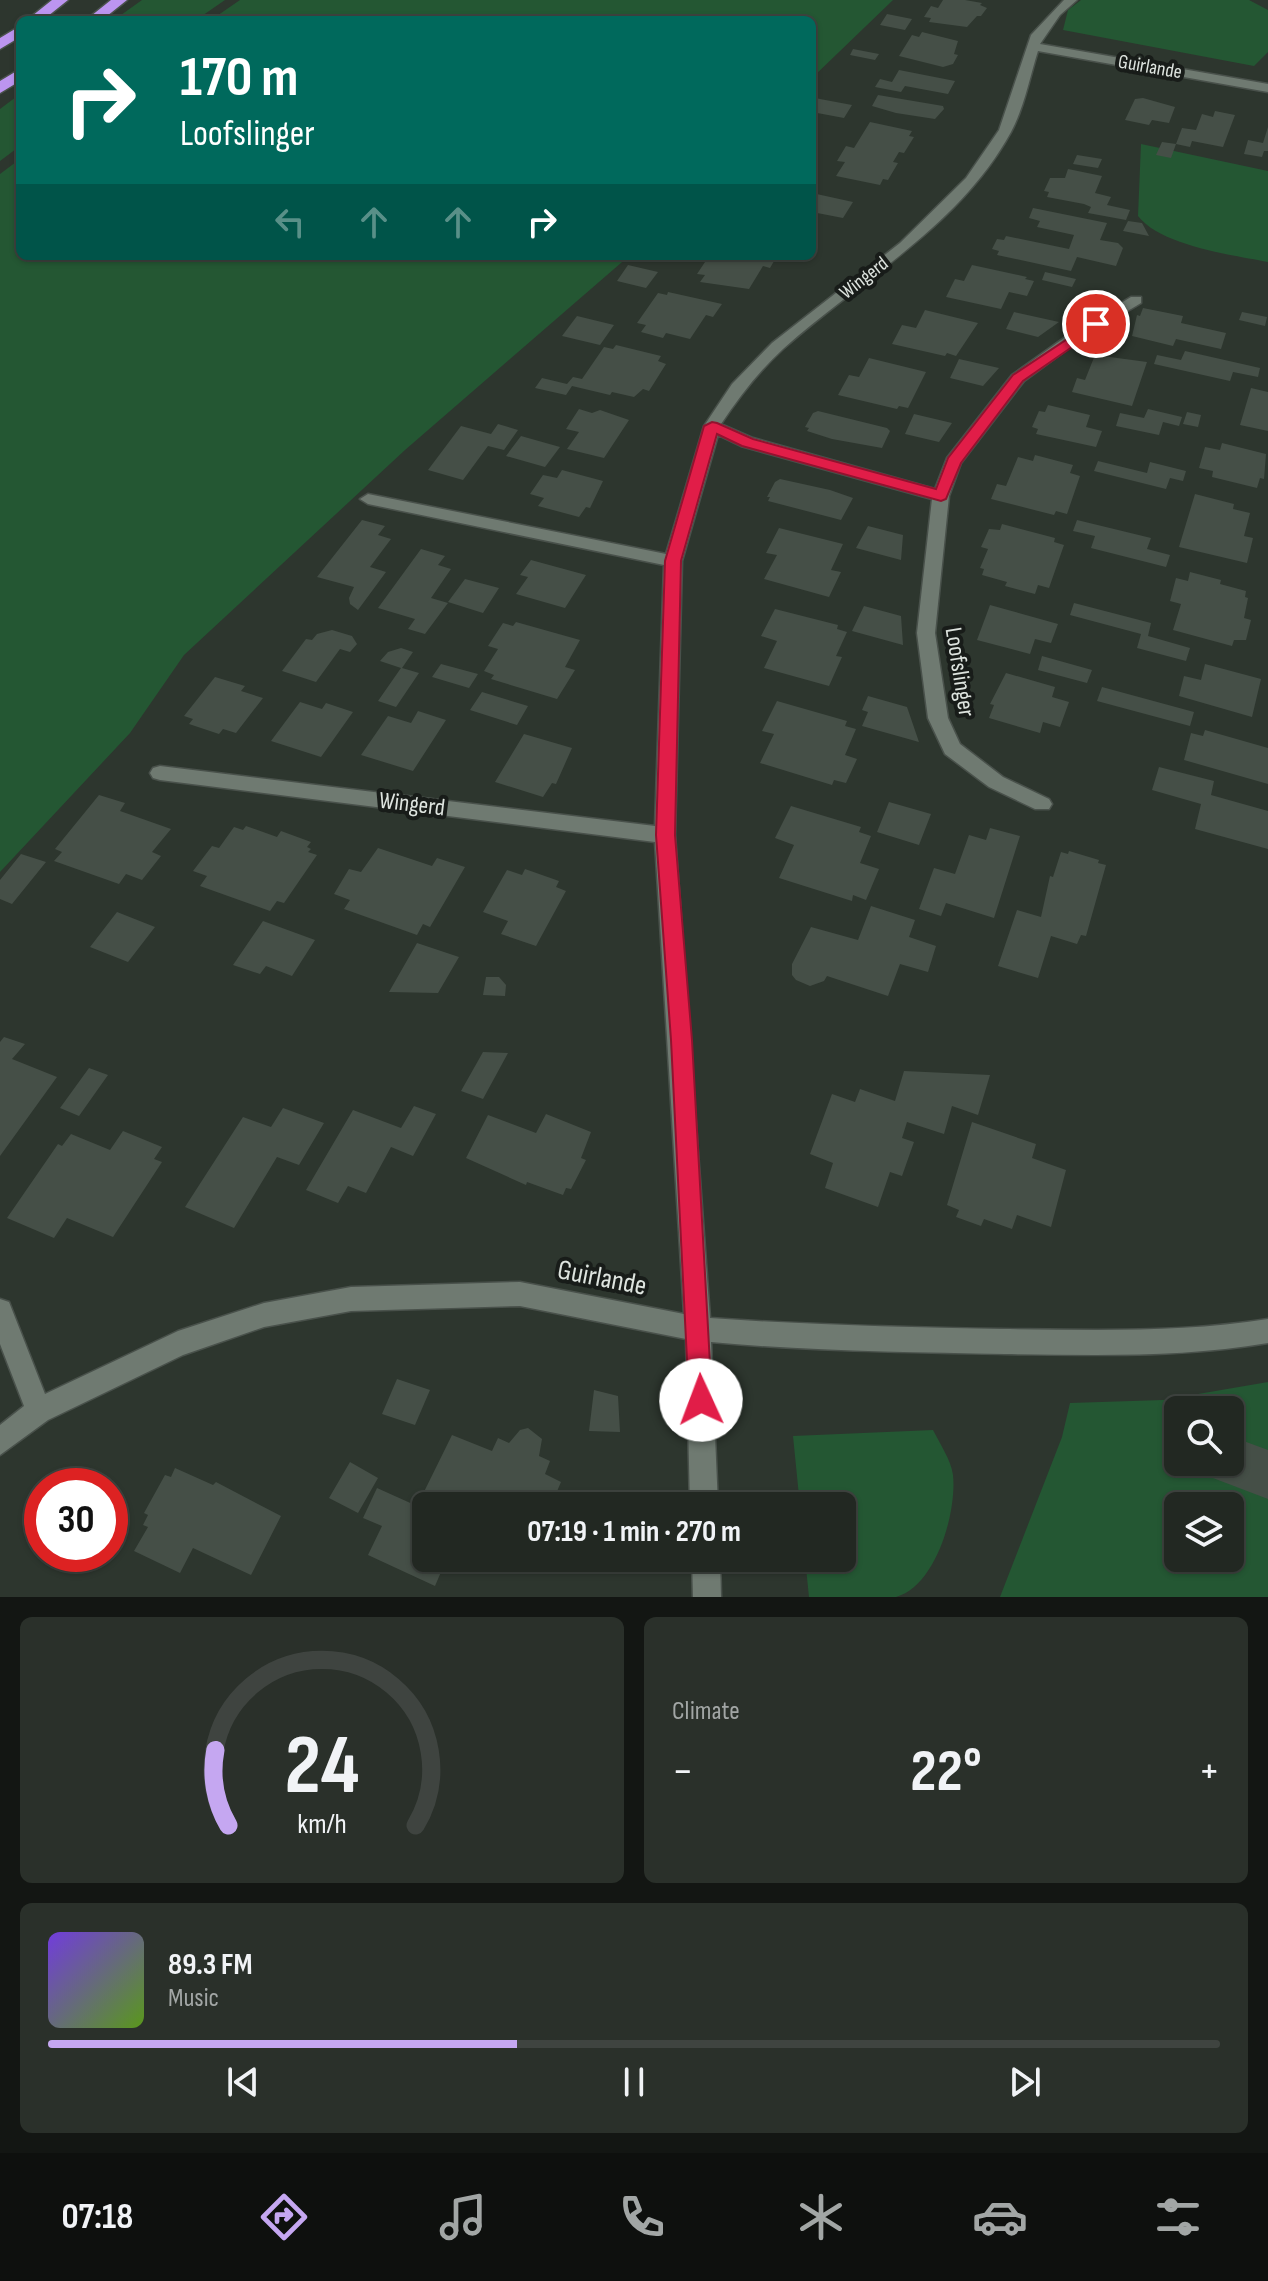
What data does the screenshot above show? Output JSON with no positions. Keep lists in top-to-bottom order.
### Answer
{
  "streets": {
    "street": ["Guirlande", "Wingerd", "Loofslinger"]
  },
  "crossings": [
    ["Guirlande", "Wingerd"]
  ],
  "page": {
    "turn": ["170 m", "Loofslinger"],
    "limit": "30",
    "trip": "07:19 · 1 min · 270 m",
    "tile": "Climate",
    "heat": ["−", "22°", "+"],
    "song": ["89.3 FM", "Music"],
    "tabs": "07:18",
    "gauge": ["24", "km/h"]
  }
}
